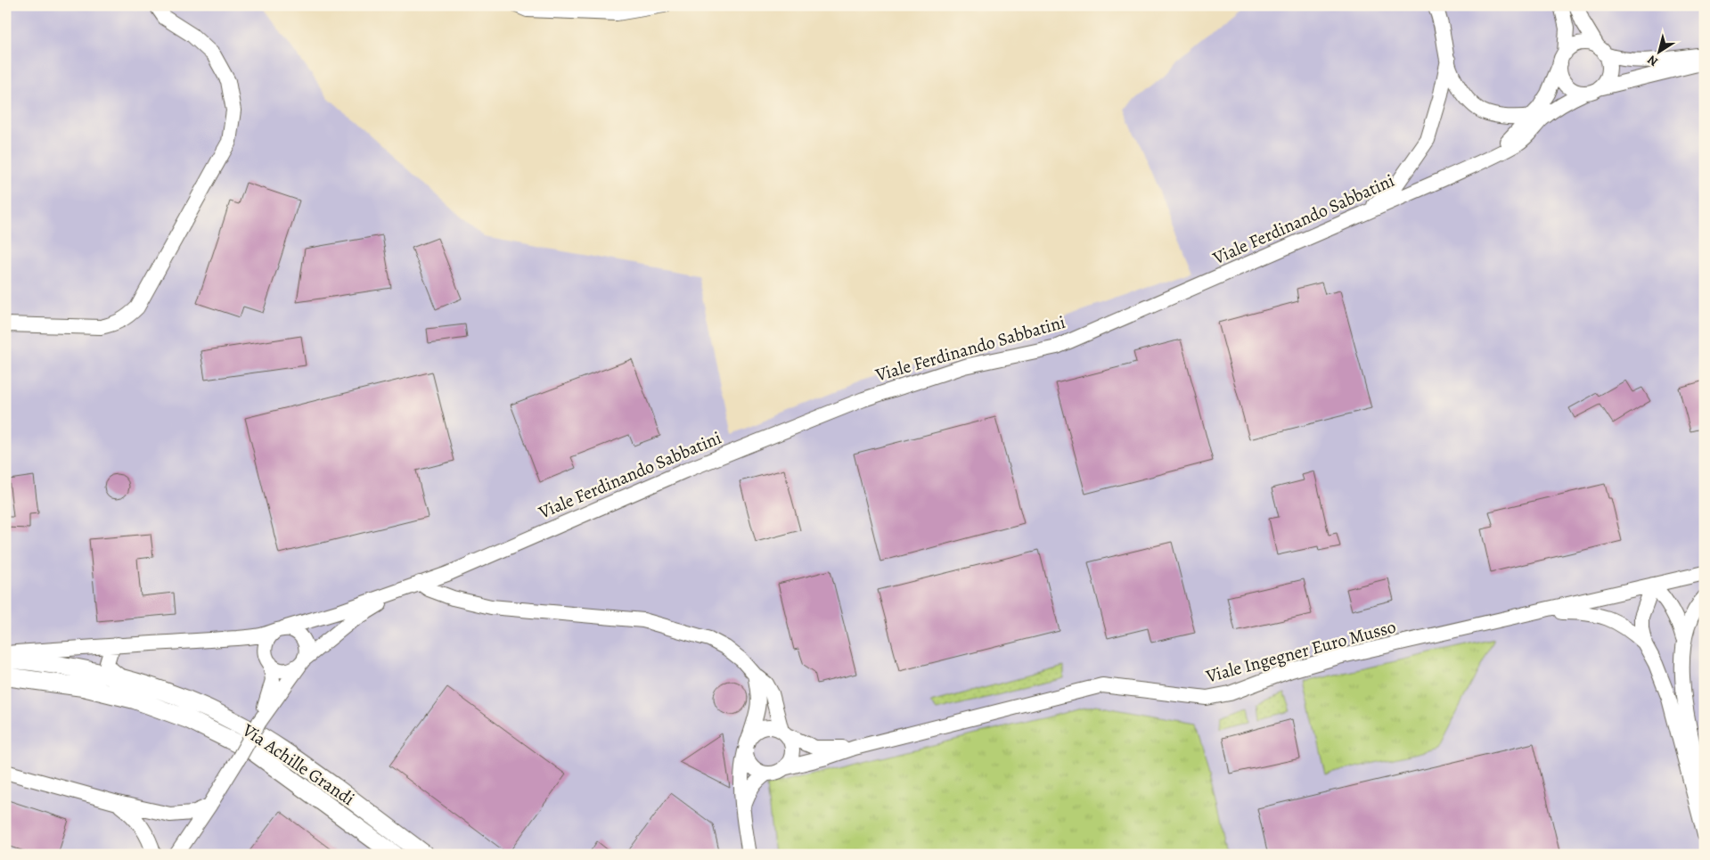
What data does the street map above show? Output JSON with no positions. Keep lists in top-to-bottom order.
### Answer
{
  "streets": {
    "main road": ["Via Achille Grandi"],
    "street": ["Viale Ferdinando Sabbatini", "Viale Ingegner Euro Musso"]
  },
  "north": "bottom left"
}
